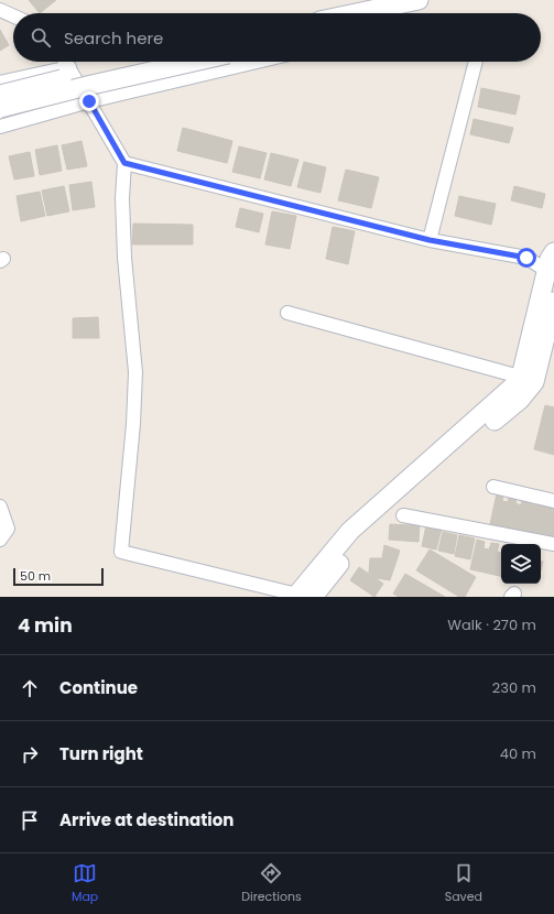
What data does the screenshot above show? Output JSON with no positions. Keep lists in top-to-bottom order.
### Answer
{
  "scale_bar": "50 m",
  "page": {
    "search": "Search here",
    "scale": "50 m",
    "heading": ["4 min", "Walk · 270 m"],
    "list": [
      ["Continue", "230 m"],
      ["Turn right", "40 m"],
      "Arrive at destination"
    ],
    "nav": ["Map", "Directions", "Saved"]
  }
}
